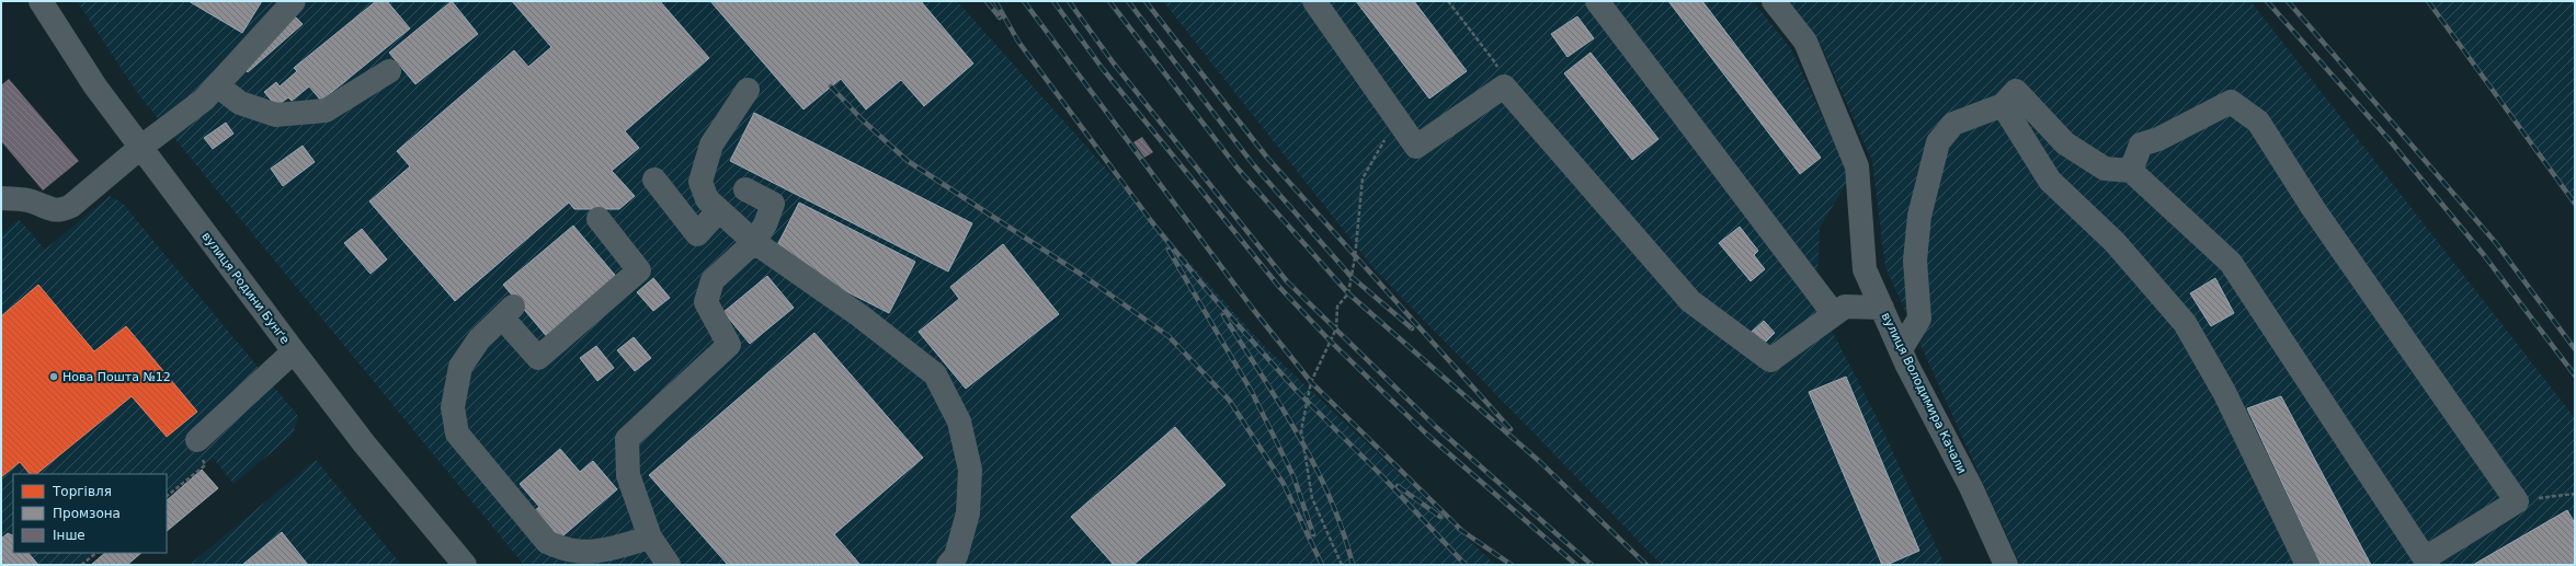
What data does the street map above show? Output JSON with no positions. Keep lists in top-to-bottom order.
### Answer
{
  "streets": {
    "street": ["вулиця Родини Бунґе", "вулиця Володимира Качали"]
  },
  "places": ["Нова Пошта №12"],
  "legend": ["Торгівля", "Промзона", "Інше"]
}
